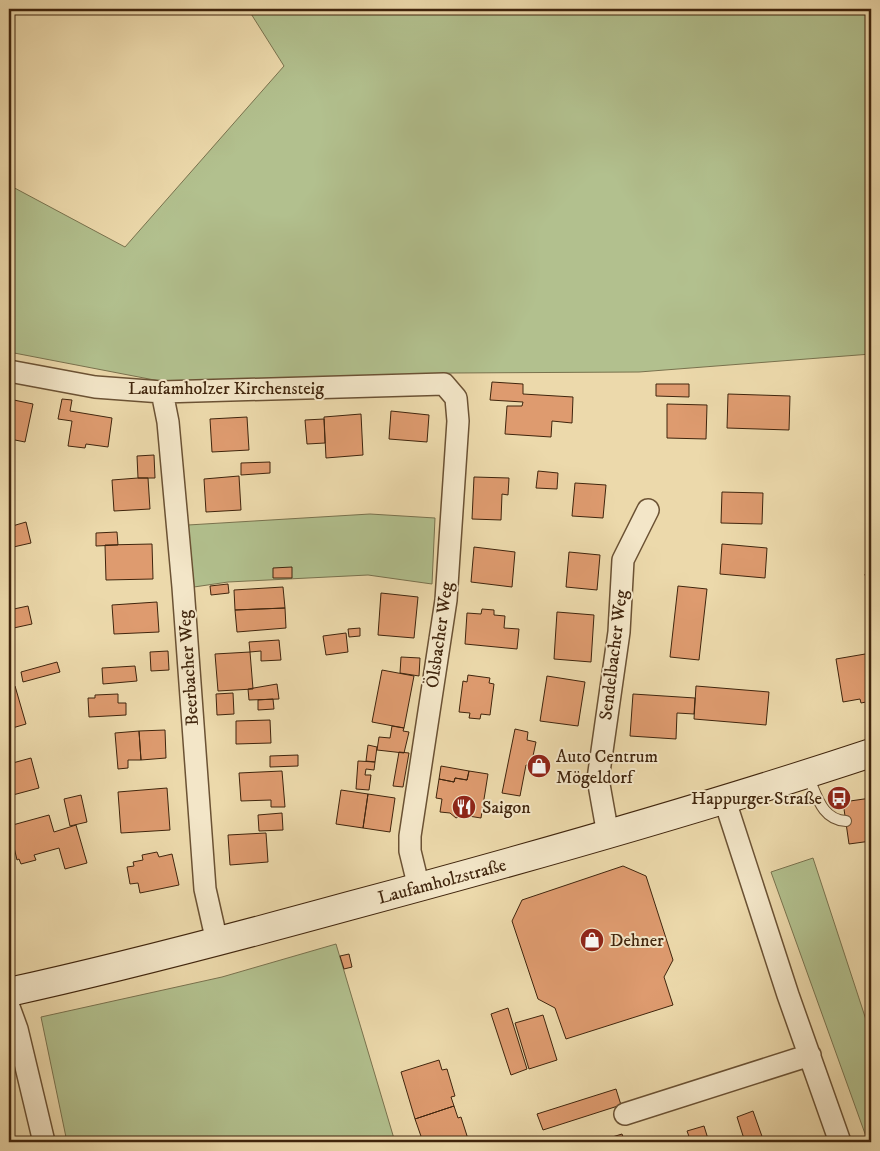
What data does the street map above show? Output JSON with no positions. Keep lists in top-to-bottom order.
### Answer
{
  "streets": {
    "main road": ["Laufamholzstraße"],
    "street": [
      "Laufamholzer Kirchensteig",
      "Ölsbacher Weg",
      "Sendelbacher Weg",
      "Beerbacher Weg"
    ]
  },
  "crossings": [
    ["Laufamholzer Kirchensteig", "Ölsbacher Weg"],
    ["Laufamholzer Kirchensteig", "Beerbacher Weg"],
    ["Ölsbacher Weg", "Laufamholzstraße"],
    ["Sendelbacher Weg", "Laufamholzstraße"],
    ["Beerbacher Weg", "Laufamholzstraße"]
  ],
  "places": {
    "shop": ["Auto Centrum Mögeldorf", "Dehner"],
    "bus stop": ["Happurger Straße"],
    "restaurant": ["Saigon"]
  }
}
